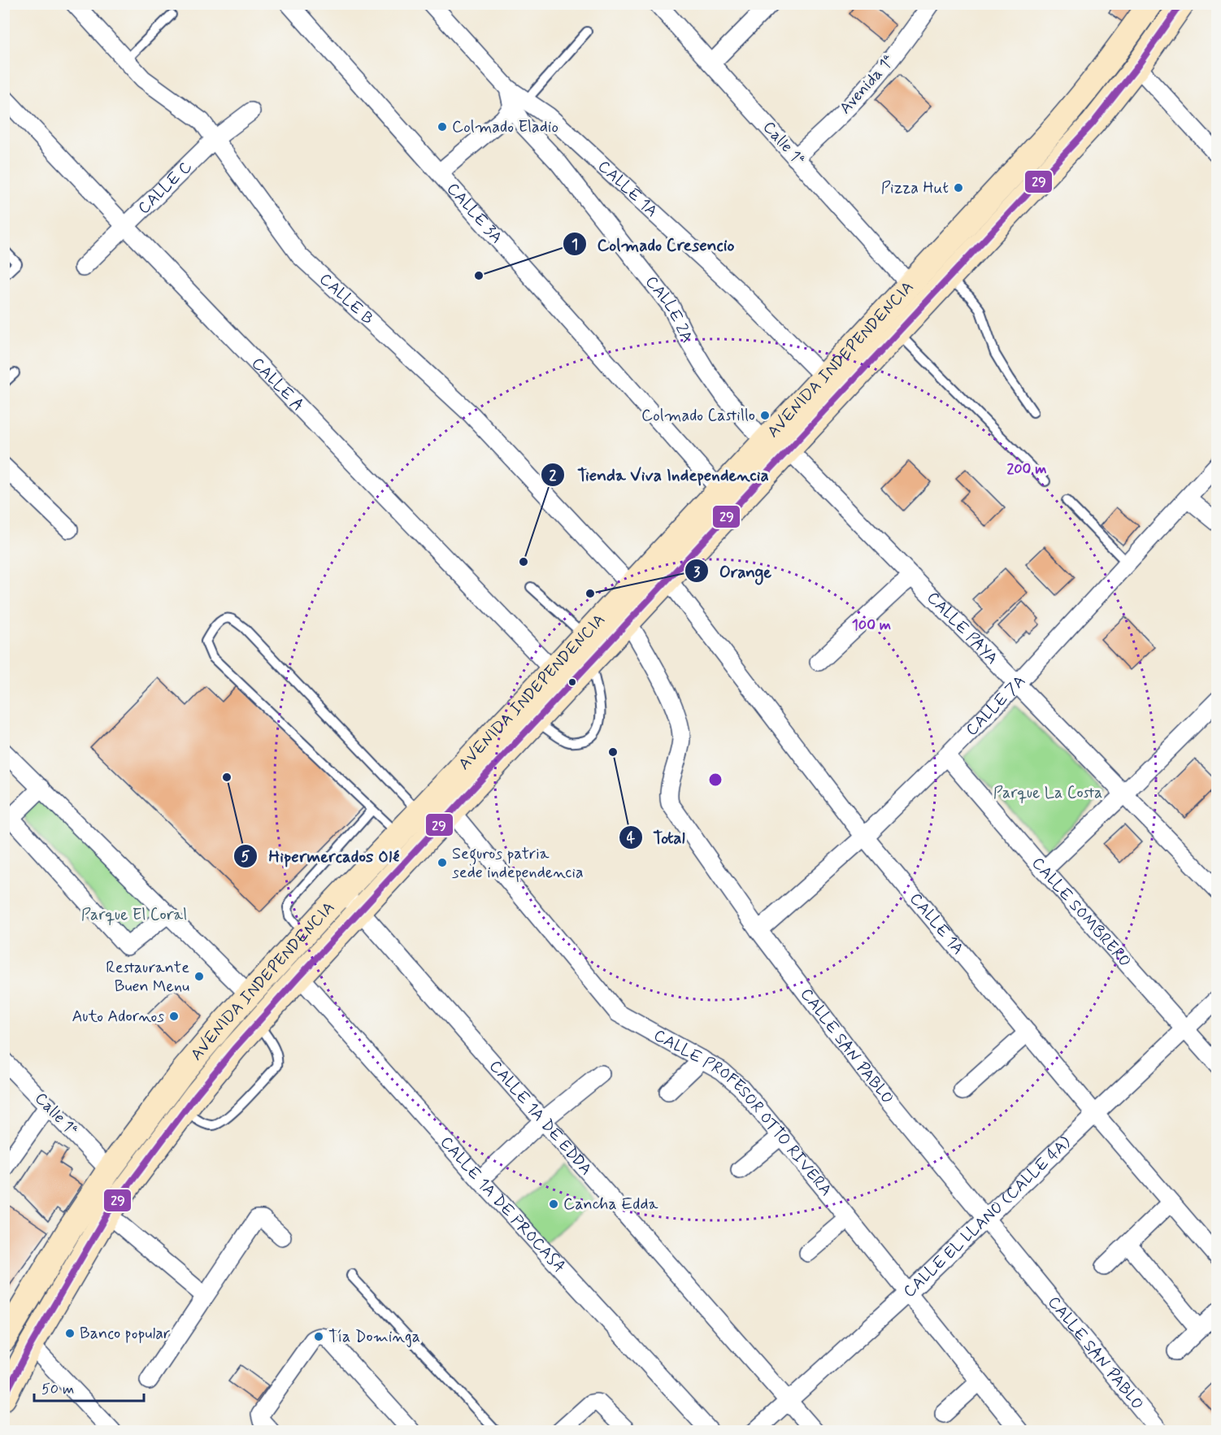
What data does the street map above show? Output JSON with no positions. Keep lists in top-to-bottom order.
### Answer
{
  "streets": {
    "main road": ["AVENIDA INDEPENDENCIA"],
    "street": [
      "Avenida 1ª",
      "Calle 1ª",
      "CALLE C",
      "CALLE 1A",
      "CALLE 3A",
      "CALLE B",
      "CALLE 2A",
      "CALLE A",
      "CALLE PAYA",
      "CALLE 7A",
      "CALLE SOMBRERO",
      "CALLE SAN PABLO",
      "CALLE PROFESOR OTTO RIVERA",
      "CALLE 1A DE EDDA",
      "CALLE 1A DE PROCASA",
      "CALLE EL LLANO (CALLE 4A)"
    ]
  },
  "crossings": [
    ["Avenida 1ª", "Calle 1ª"],
    ["Calle 1ª", "AVENIDA INDEPENDENCIA"],
    ["CALLE C", "CALLE B"],
    ["CALLE C", "CALLE A"],
    ["CALLE 1A", "CALLE 2A"],
    ["CALLE 1A", "AVENIDA INDEPENDENCIA"],
    ["CALLE 1A", "CALLE 7A"],
    ["CALLE 1A", "CALLE EL LLANO (CALLE 4A)"],
    ["CALLE 3A", "AVENIDA INDEPENDENCIA"],
    ["CALLE B", "AVENIDA INDEPENDENCIA"],
    ["CALLE 2A", "AVENIDA INDEPENDENCIA"],
    ["CALLE 2A", "CALLE PAYA"],
    ["AVENIDA INDEPENDENCIA", "CALLE A"],
    ["AVENIDA INDEPENDENCIA", "CALLE PAYA"],
    ["AVENIDA INDEPENDENCIA", "CALLE SAN PABLO"],
    ["AVENIDA INDEPENDENCIA", "CALLE PROFESOR OTTO RIVERA"],
    ["AVENIDA INDEPENDENCIA", "CALLE 1A DE EDDA"],
    ["AVENIDA INDEPENDENCIA", "CALLE 1A DE PROCASA"],
    ["CALLE PAYA", "CALLE 7A"],
    ["CALLE 7A", "CALLE SOMBRERO"],
    ["CALLE 7A", "CALLE SAN PABLO"],
    ["CALLE SOMBRERO", "CALLE EL LLANO (CALLE 4A)"],
    ["CALLE SAN PABLO", "CALLE EL LLANO (CALLE 4A)"],
    ["CALLE PROFESOR OTTO RIVERA", "CALLE EL LLANO (CALLE 4A)"],
    ["CALLE 1A DE EDDA", "CALLE EL LLANO (CALLE 4A)"]
  ],
  "parks": ["Parque La Costa", "Parque El Coral"],
  "places": [
    "Colmado Eladio",
    "Pizza Hut",
    "Colmado Cresencio",
    "Colmado Castillo",
    "Tienda Viva Independencia",
    "Orange",
    "Total",
    "Hipermercados Olé",
    "Seguros patria sede independencia",
    "Restaurante Buen Menu",
    "Auto Adornos",
    "Cancha Edda",
    "Banco popular",
    "Tía Dominga"
  ],
  "lines": ["transit line 29"],
  "scale_bar": "50 m",
  "rings": ["200 m", "100 m"]
}
